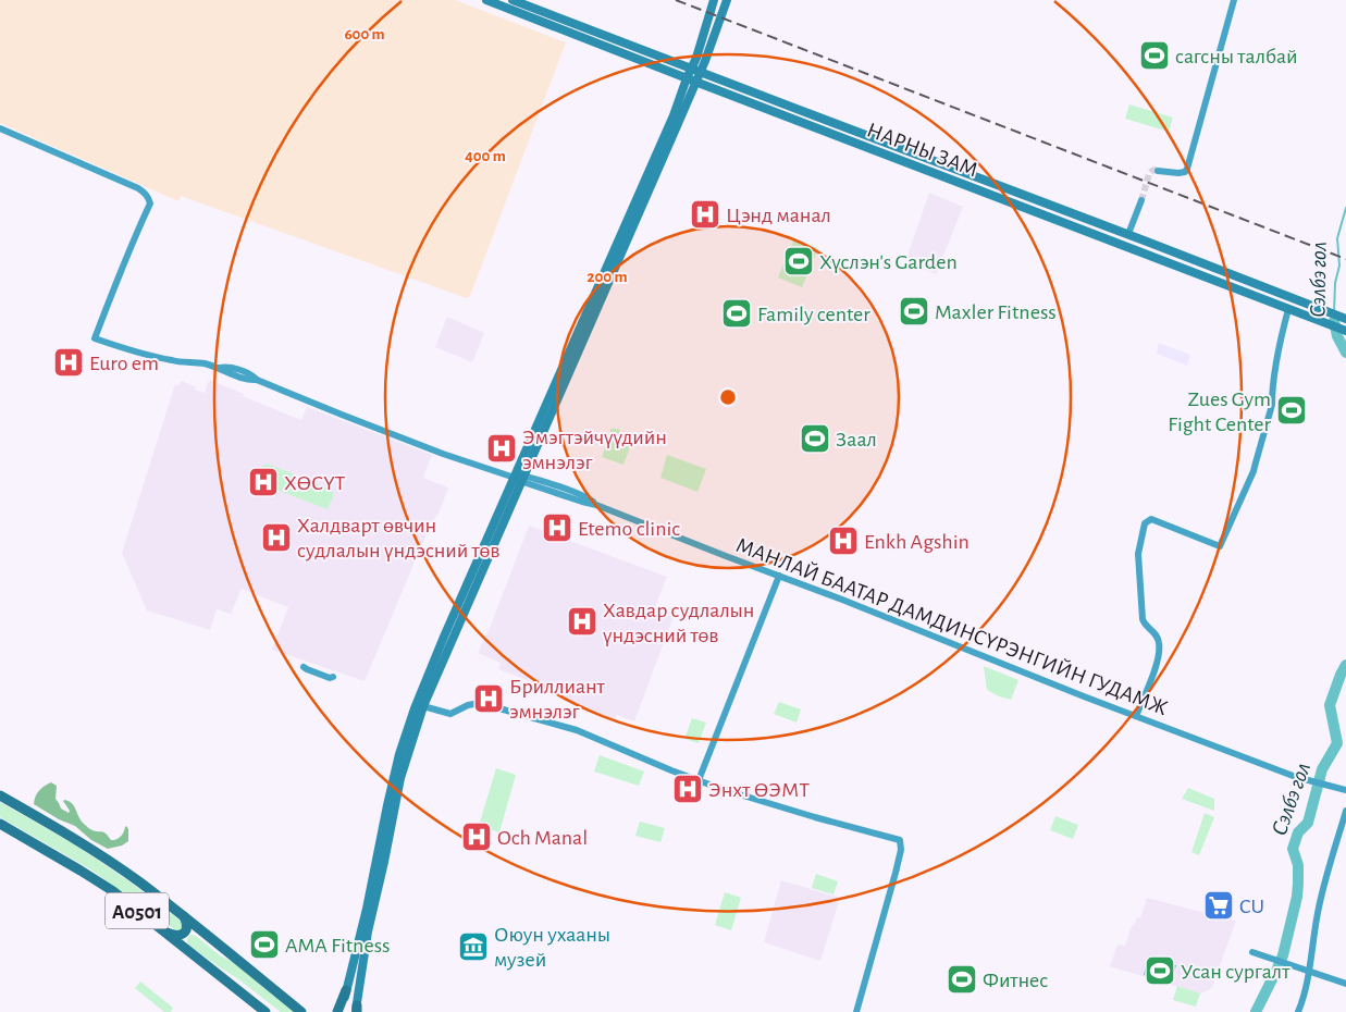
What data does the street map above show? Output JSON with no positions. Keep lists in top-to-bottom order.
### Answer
{
  "streets": {
    "highway": ["A0501"],
    "main road": ["НАРНЫ ЗАМ"],
    "street": ["МАНЛАЙ БААТАР ДАМДИНСҮРЭНГИЙН ГУДАМЖ"]
  },
  "water": ["Сэлбэ гол"],
  "places": {
    "sports": [
      "сагсны талбай",
      "Хүслэн's Garden",
      "Maxler Fitness",
      "Family center",
      "Zues Gym Fight Center",
      "Заал",
      "AMA Fitness",
      "Усан сургалт",
      "Фитнес"
    ],
    "hospital": [
      "Цэнд манал",
      "Euro em",
      "Эмэгтэйчүүдийн эмнэлэг",
      "ХӨСҮТ",
      "Etemo clinic",
      "Халдварт өвчин судлалын үндэсний төв",
      "Enkh Agshin",
      "Хавдар судлалын үндэсний төв",
      "Бриллиант эмнэлэг",
      "Энхт ӨЭМТ",
      "Och Manal"
    ],
    "supermarket": ["CU"],
    "museum": ["Оюун ухааны музей"]
  },
  "rings": ["600 m", "400 m", "200 m"]
}
